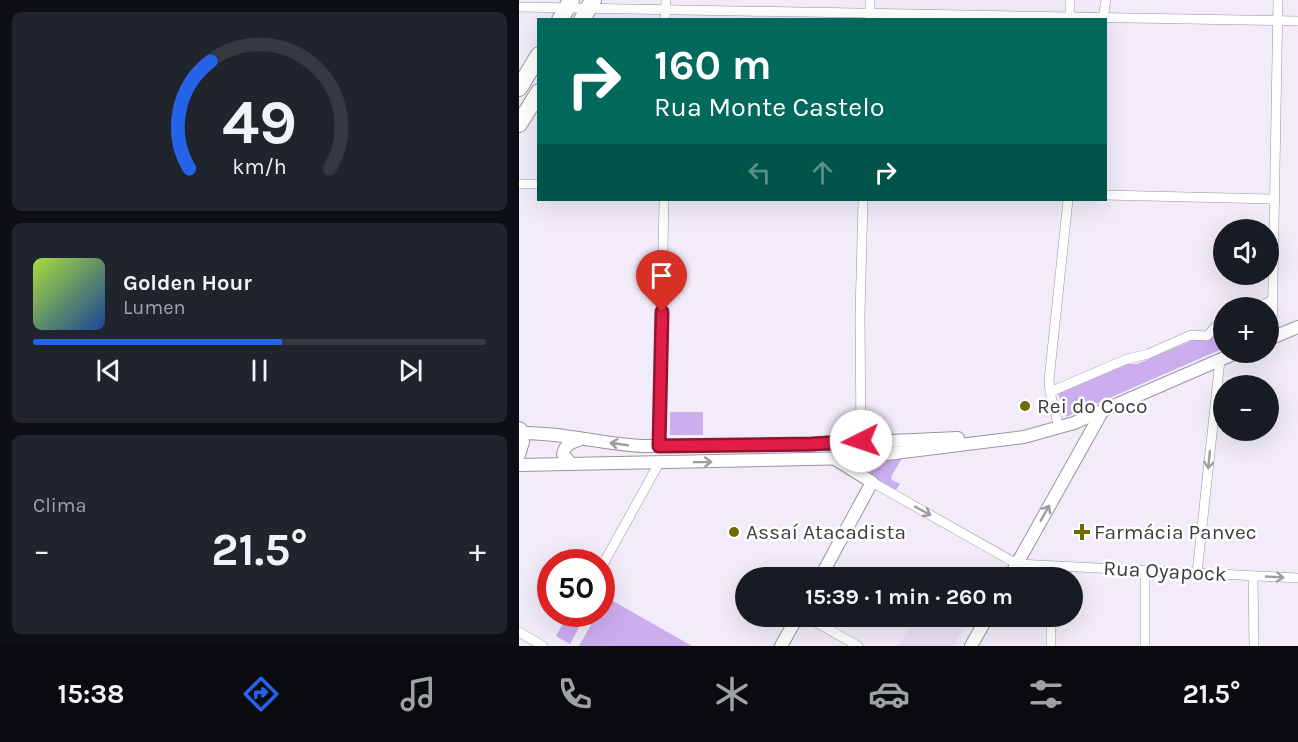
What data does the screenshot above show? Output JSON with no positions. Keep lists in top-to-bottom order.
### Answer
{
  "streets": {
    "street": ["Rua Oyapock"]
  },
  "one_way": ["Rua Oyapock"],
  "places": {
    "other": ["Rei do Coco", "Assaí Atacadista"],
    "health": ["Farmácia Panvec"]
  },
  "page": {
    "turn": ["160 m", "Rua Monte Castelo"],
    "map_buttons": ["+", "−"],
    "song": ["Golden Hour", "Lumen"],
    "tile": "Clima",
    "heat": ["−", "21.5°", "+"],
    "limit": "50",
    "trip": "15:39 · 1 min · 260 m",
    "tabs": ["15:38", "21.5°"],
    "gauge": ["49", "km/h"]
  }
}
